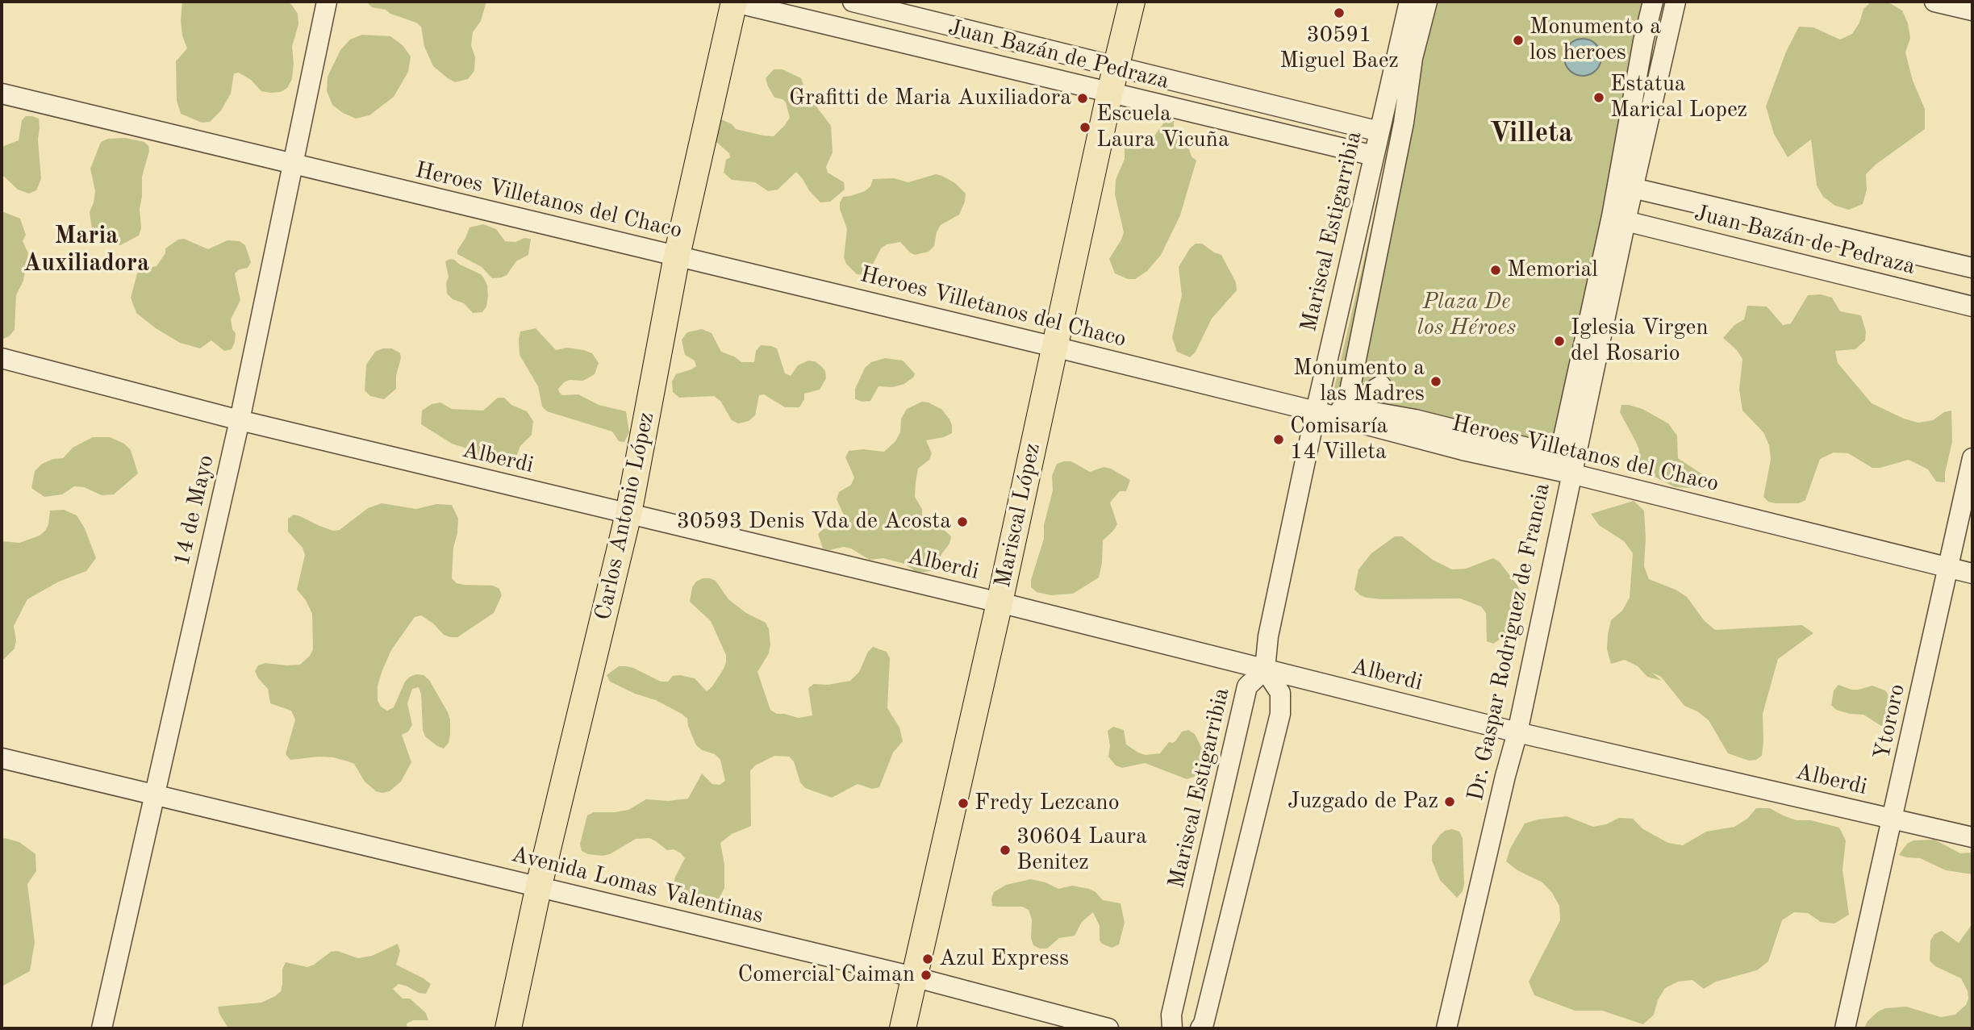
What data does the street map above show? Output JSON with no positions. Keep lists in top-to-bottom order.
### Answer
{
  "streets": {
    "main road": ["Mariscal López", "Carlos Antonio López"],
    "street": [
      "Juan Bazán de Pedraza",
      "Heroes Villetanos del Chaco",
      "Mariscal Estigarribia",
      "Alberdi",
      "14 de Mayo",
      "Dr. Gaspar Rodriguez de Francia",
      "Ytororo",
      "Avenida Lomas Valentinas"
    ]
  },
  "crossings": [
    ["Juan Bazán de Pedraza", "Mariscal Estigarribia"],
    ["Juan Bazán de Pedraza", "Mariscal López"],
    ["Juan Bazán de Pedraza", "Carlos Antonio López"],
    ["Juan Bazán de Pedraza", "Dr. Gaspar Rodriguez de Francia"],
    ["Heroes Villetanos del Chaco", "Mariscal Estigarribia"],
    ["Heroes Villetanos del Chaco", "14 de Mayo"],
    ["Heroes Villetanos del Chaco", "Mariscal López"],
    ["Heroes Villetanos del Chaco", "Carlos Antonio López"],
    ["Heroes Villetanos del Chaco", "Dr. Gaspar Rodriguez de Francia"],
    ["Heroes Villetanos del Chaco", "Ytororo"],
    ["Mariscal Estigarribia", "Alberdi"],
    ["Alberdi", "14 de Mayo"],
    ["Alberdi", "Mariscal López"],
    ["Alberdi", "Carlos Antonio López"],
    ["Alberdi", "Dr. Gaspar Rodriguez de Francia"],
    ["Alberdi", "Ytororo"],
    ["14 de Mayo", "Avenida Lomas Valentinas"],
    ["Mariscal López", "Avenida Lomas Valentinas"],
    ["Carlos Antonio López", "Avenida Lomas Valentinas"]
  ],
  "districts": ["Villeta", "Maria Auxiliadora"],
  "parks": ["Plaza De los Héroes"],
  "places": [
    "30591 Miguel Baez",
    "Monumento a los heroes",
    "Estatua Marical Lopez",
    "Grafitti de Maria Auxiliadora",
    "Escuela Laura Vicuña",
    "Memorial",
    "Iglesia Virgen del Rosario",
    "Monumento a las Madres",
    "Comisaría 14 Villeta",
    "30593 Denis Vda de Acosta",
    "Juzgado de Paz",
    "Fredy Lezcano",
    "30604 Laura Benitez",
    "Azul Express",
    "Comercial Caiman"
  ]
}
